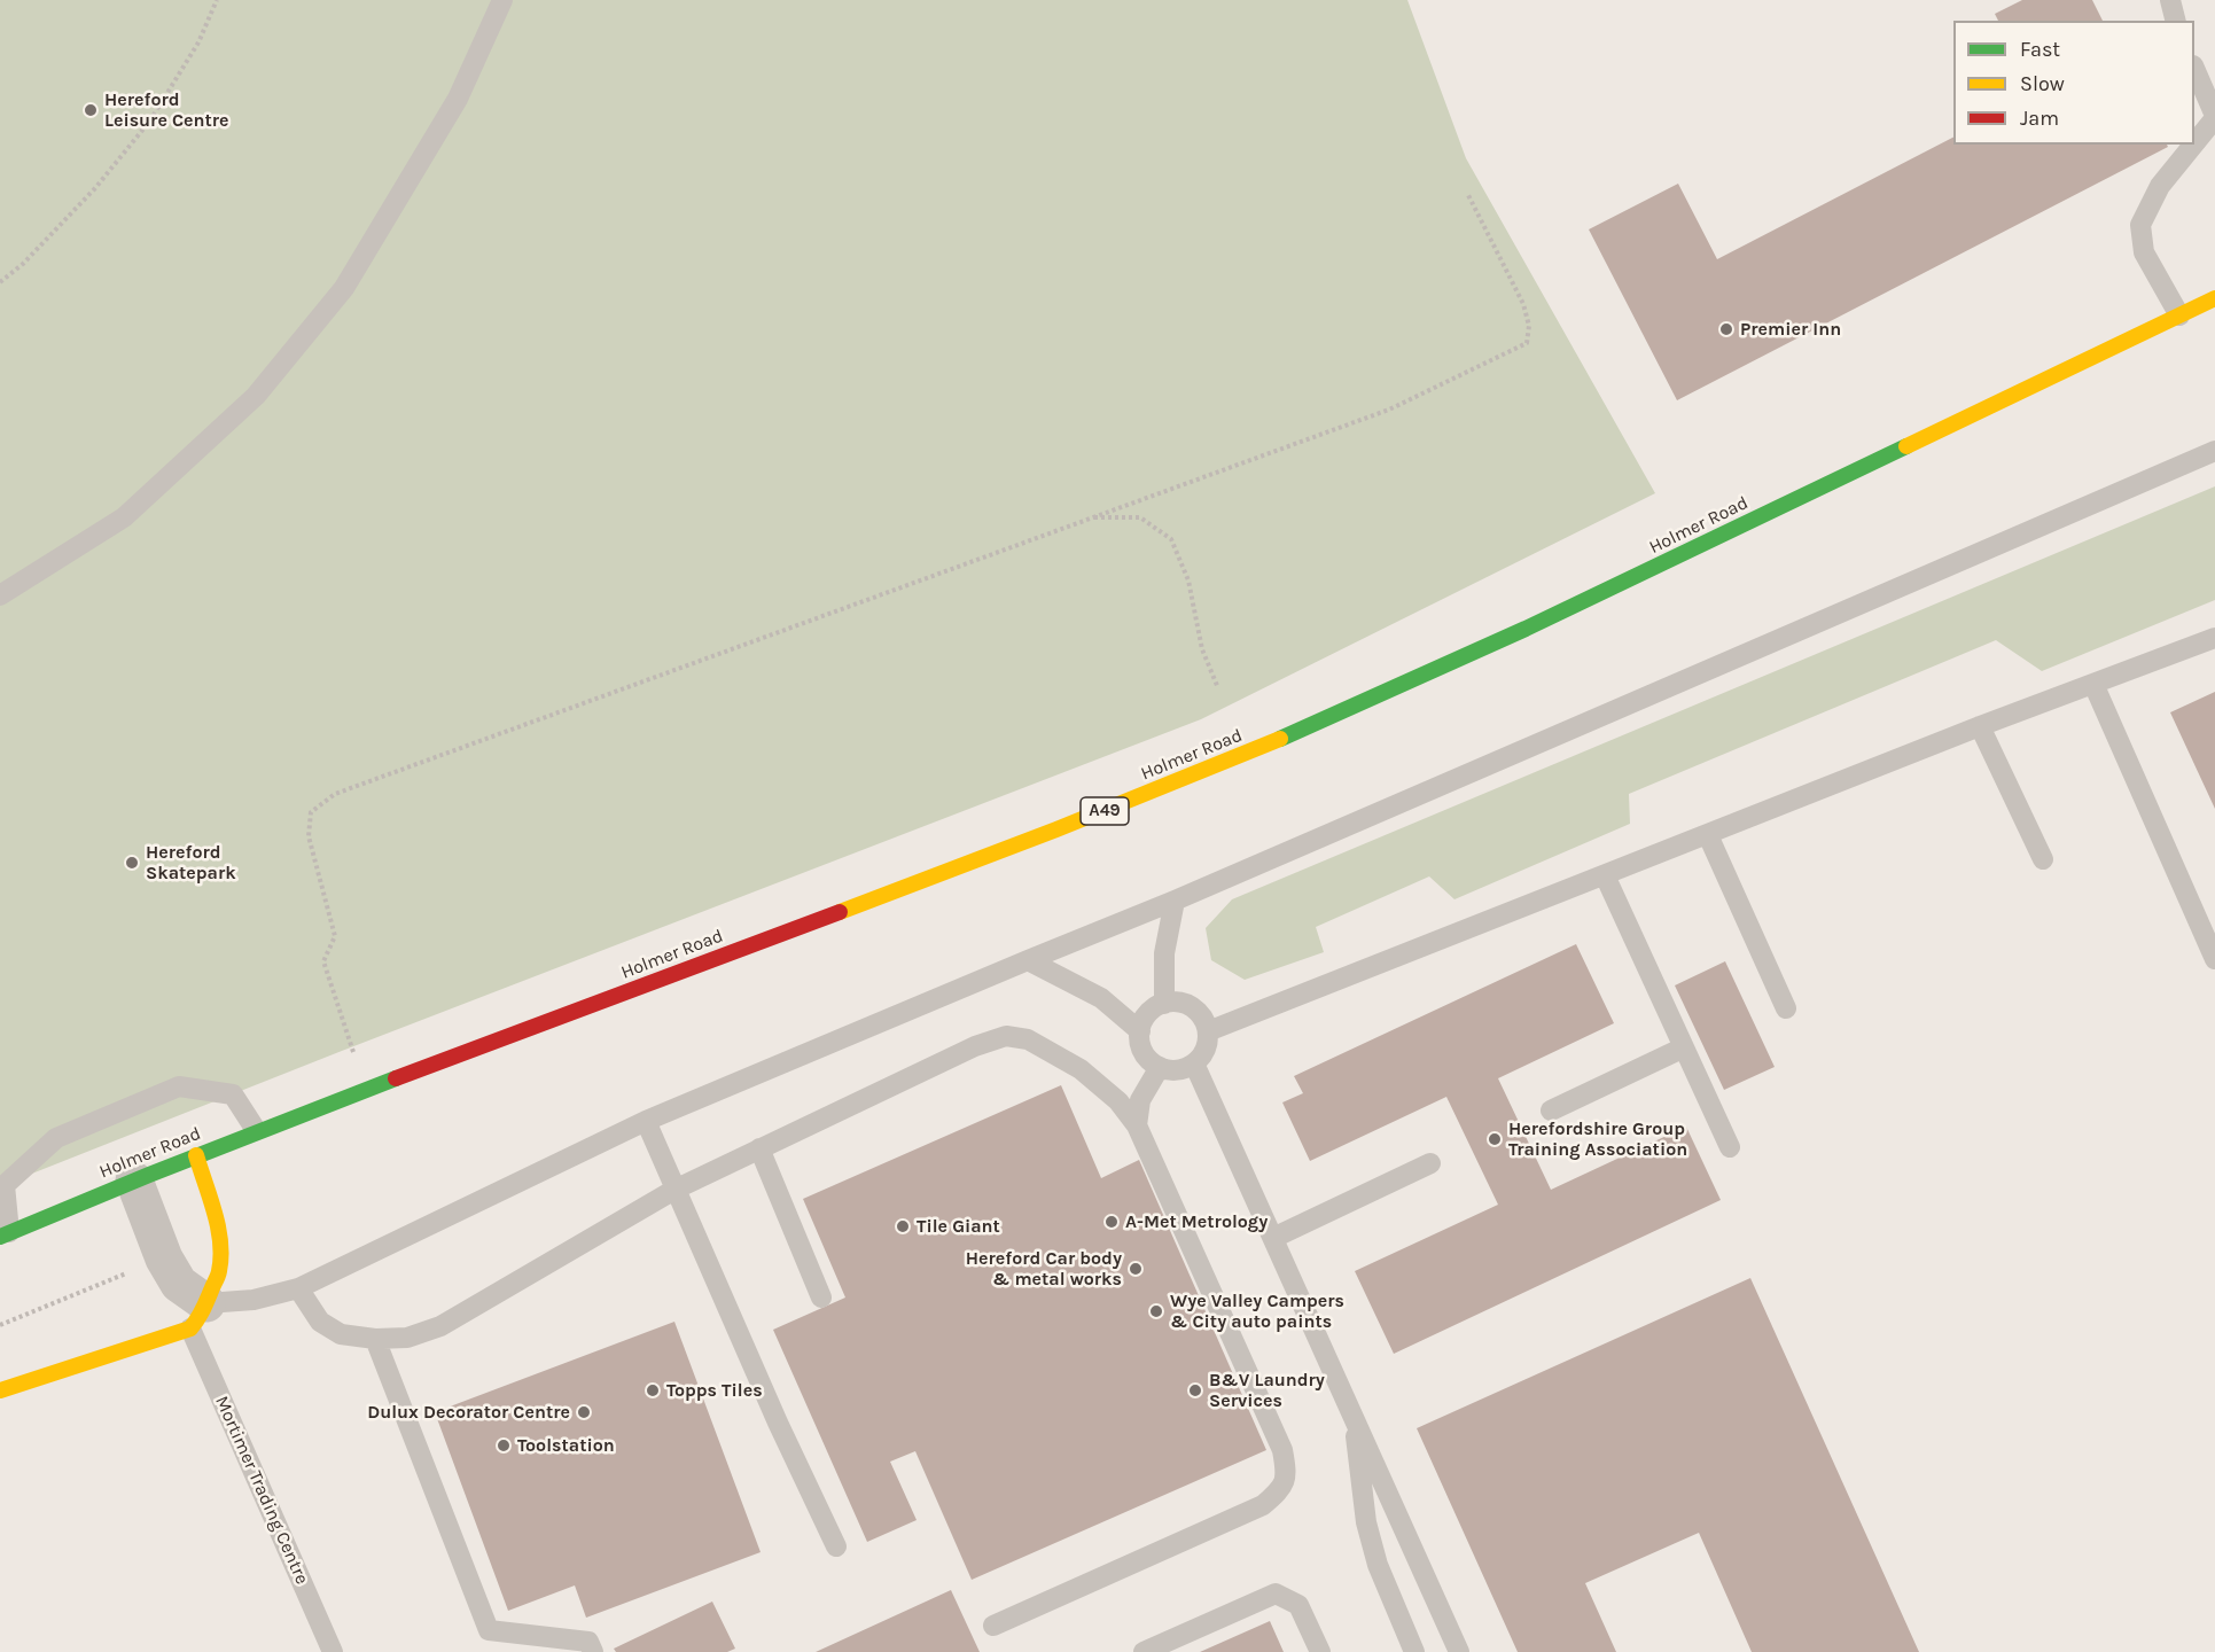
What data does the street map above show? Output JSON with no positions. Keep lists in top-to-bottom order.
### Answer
{
  "streets": {
    "main road": ["Holmer Road", "A49"],
    "lane": ["Mortimer Trading Centre"]
  },
  "places": [
    "Hereford Leisure Centre",
    "Premier Inn",
    "Hereford Skatepark",
    "Herefordshire Group Training Association",
    "A-Met Metrology",
    "Tile Giant",
    "Hereford Car body & metal works",
    "Wye Valley Campers & City auto paints",
    "Topps Tiles",
    "B&V Laundry Services",
    "Dulux Decorator Centre",
    "Toolstation"
  ],
  "legend": ["Fast", "Slow", "Jam"]
}
